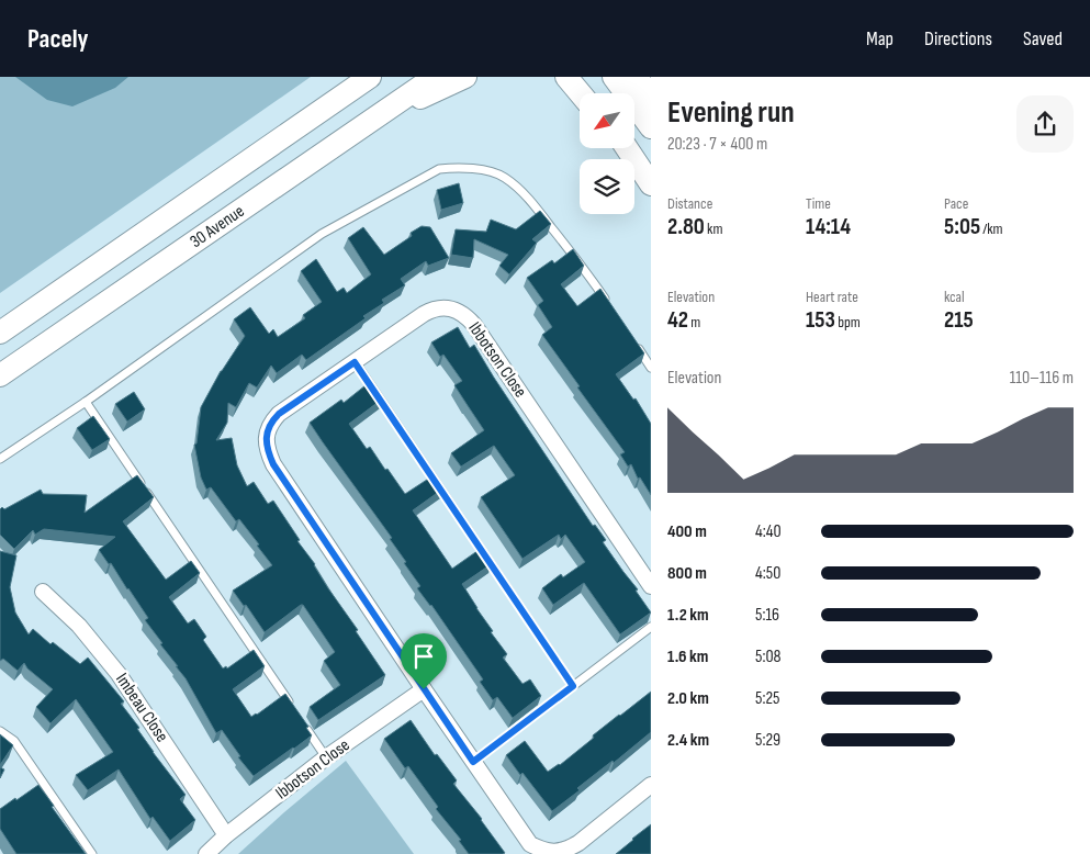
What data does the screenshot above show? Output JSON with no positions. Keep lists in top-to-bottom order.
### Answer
{
  "streets": {
    "main road": ["30 Avenue"],
    "street": ["Ibbotson Close", "Imbeau Close"]
  },
  "crossings": [
    ["Ibbotson Close", "Imbeau Close"]
  ],
  "north": "bottom left",
  "page": {
    "header": "Pacely",
    "nav": ["Map", "Directions", "Saved"],
    "heading": ["Evening run", "20:23 · 7 × 400 m"],
    "stats": [
      ["Distance", "2.80 km"],
      ["Time", "14:14"],
      ["Pace", "5:05 /km"],
      ["Elevation", "42 m"],
      ["Heart rate", "153 bpm"],
      ["kcal", "215"]
    ],
    "chart": ["Elevation", "110–116 m"],
    "list": [
      {
        "name": "400 m",
        "note": "4:40"
      },
      {
        "name": "800 m",
        "note": "4:50"
      },
      {
        "name": "1.2 km",
        "note": "5:16"
      },
      {
        "name": "1.6 km",
        "note": "5:08"
      },
      {
        "name": "2.0 km",
        "note": "5:25"
      },
      {
        "name": "2.4 km",
        "note": "5:29"
      }
    ]
  }
}
